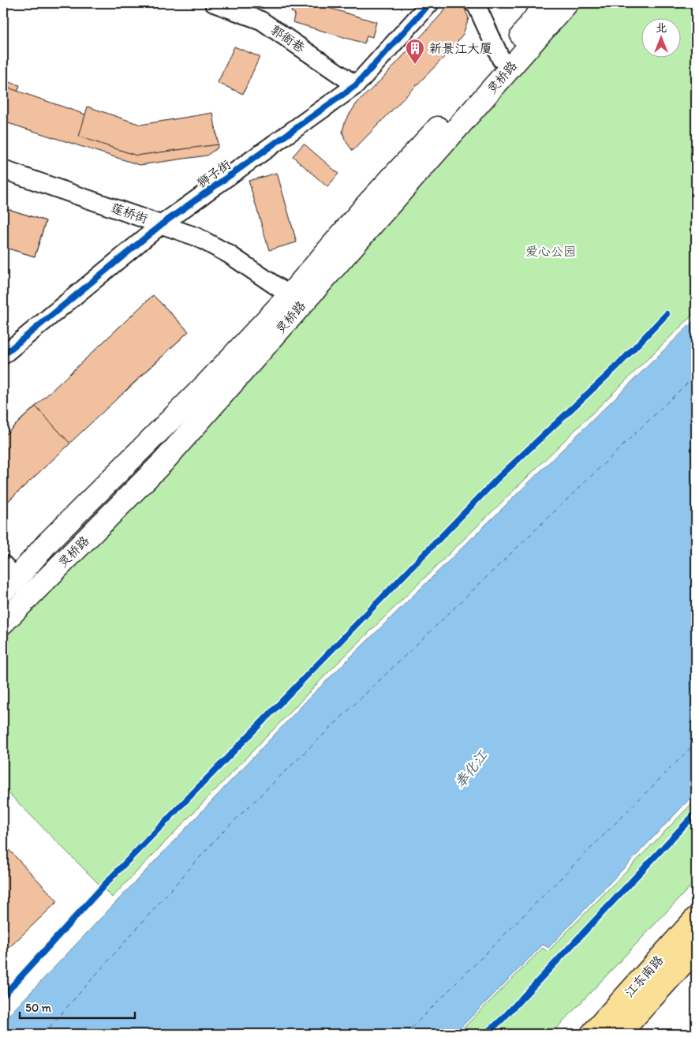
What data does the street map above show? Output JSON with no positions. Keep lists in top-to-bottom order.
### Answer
{
  "streets": {
    "main road": ["灵桥路", "江东南路"],
    "street": ["郭衙巷", "狮子街", "莲桥街"]
  },
  "crossings": [
    ["郭衙巷", "狮子街"],
    ["灵桥路", "莲桥街"],
    ["狮子街", "莲桥街"]
  ],
  "water": ["奉化江"],
  "parks": ["爱心公园"],
  "places": {
    "building": ["新景江大厦"]
  },
  "scale_bar": "50 m",
  "north": "top"
}
